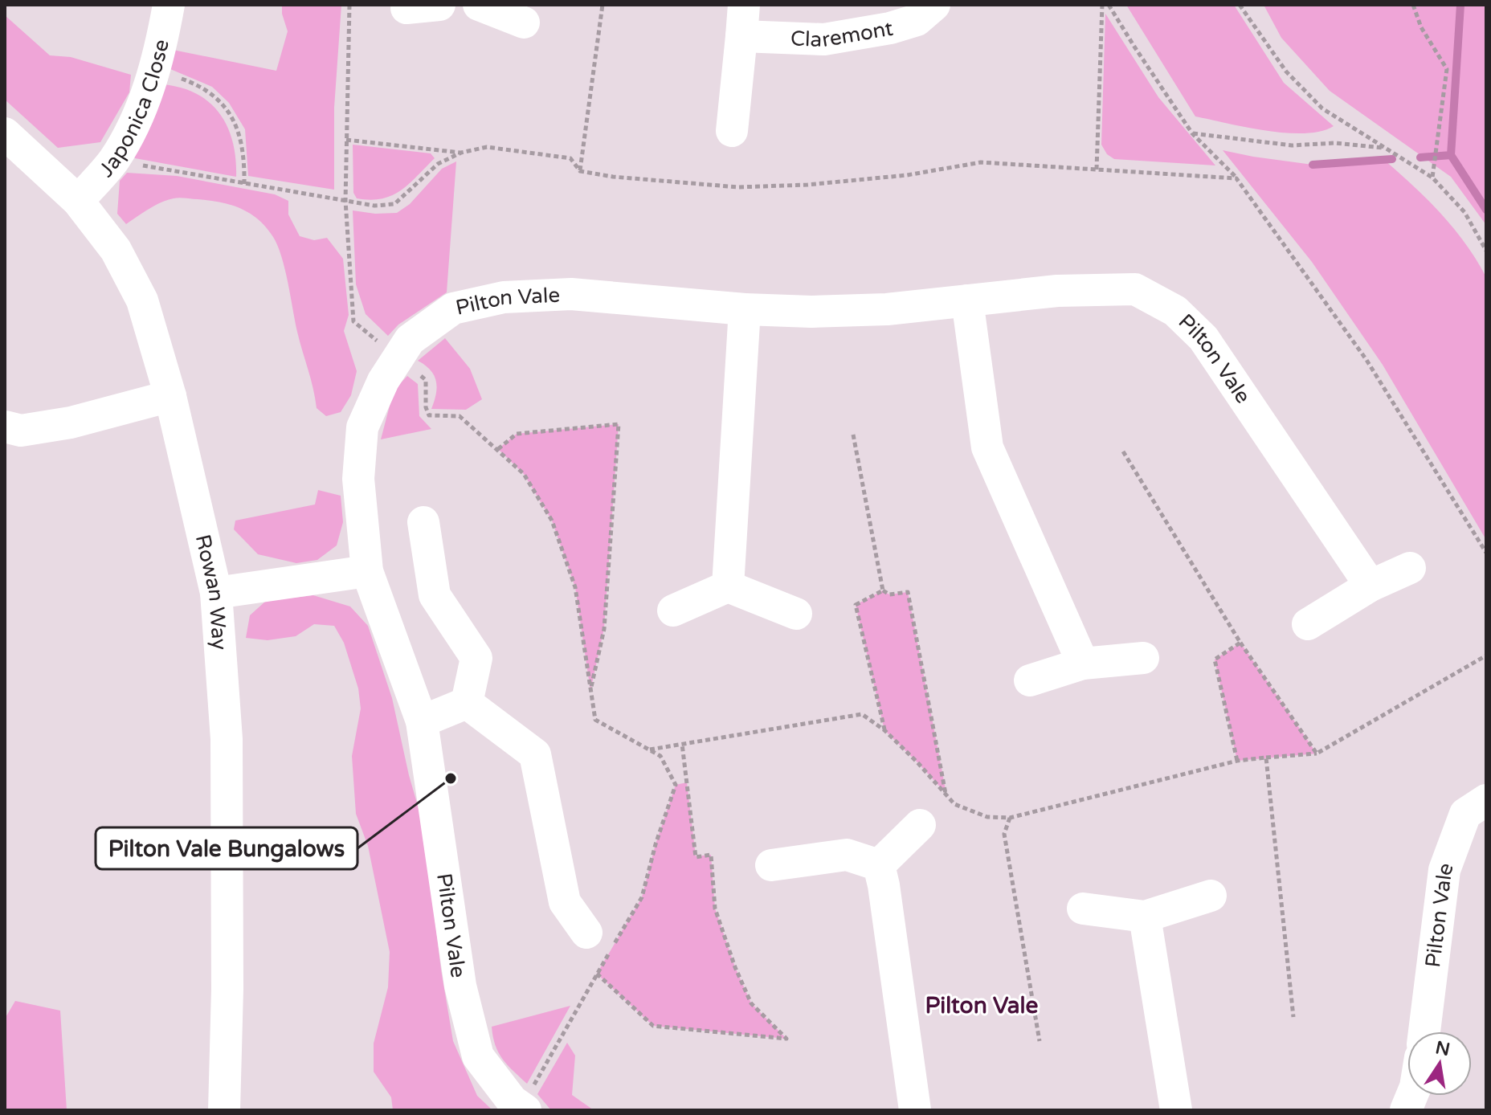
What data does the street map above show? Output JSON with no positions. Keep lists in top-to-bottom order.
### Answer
{
  "streets": {
    "street": [
      "Claremont",
      "Japonica Close",
      "Pilton Vale",
      "Rowan Way"
    ]
  },
  "crossings": [
    ["Japonica Close", "Rowan Way"]
  ],
  "districts": ["Pilton Vale"],
  "places": ["Pilton Vale Bungalows"],
  "north": "top"
}
